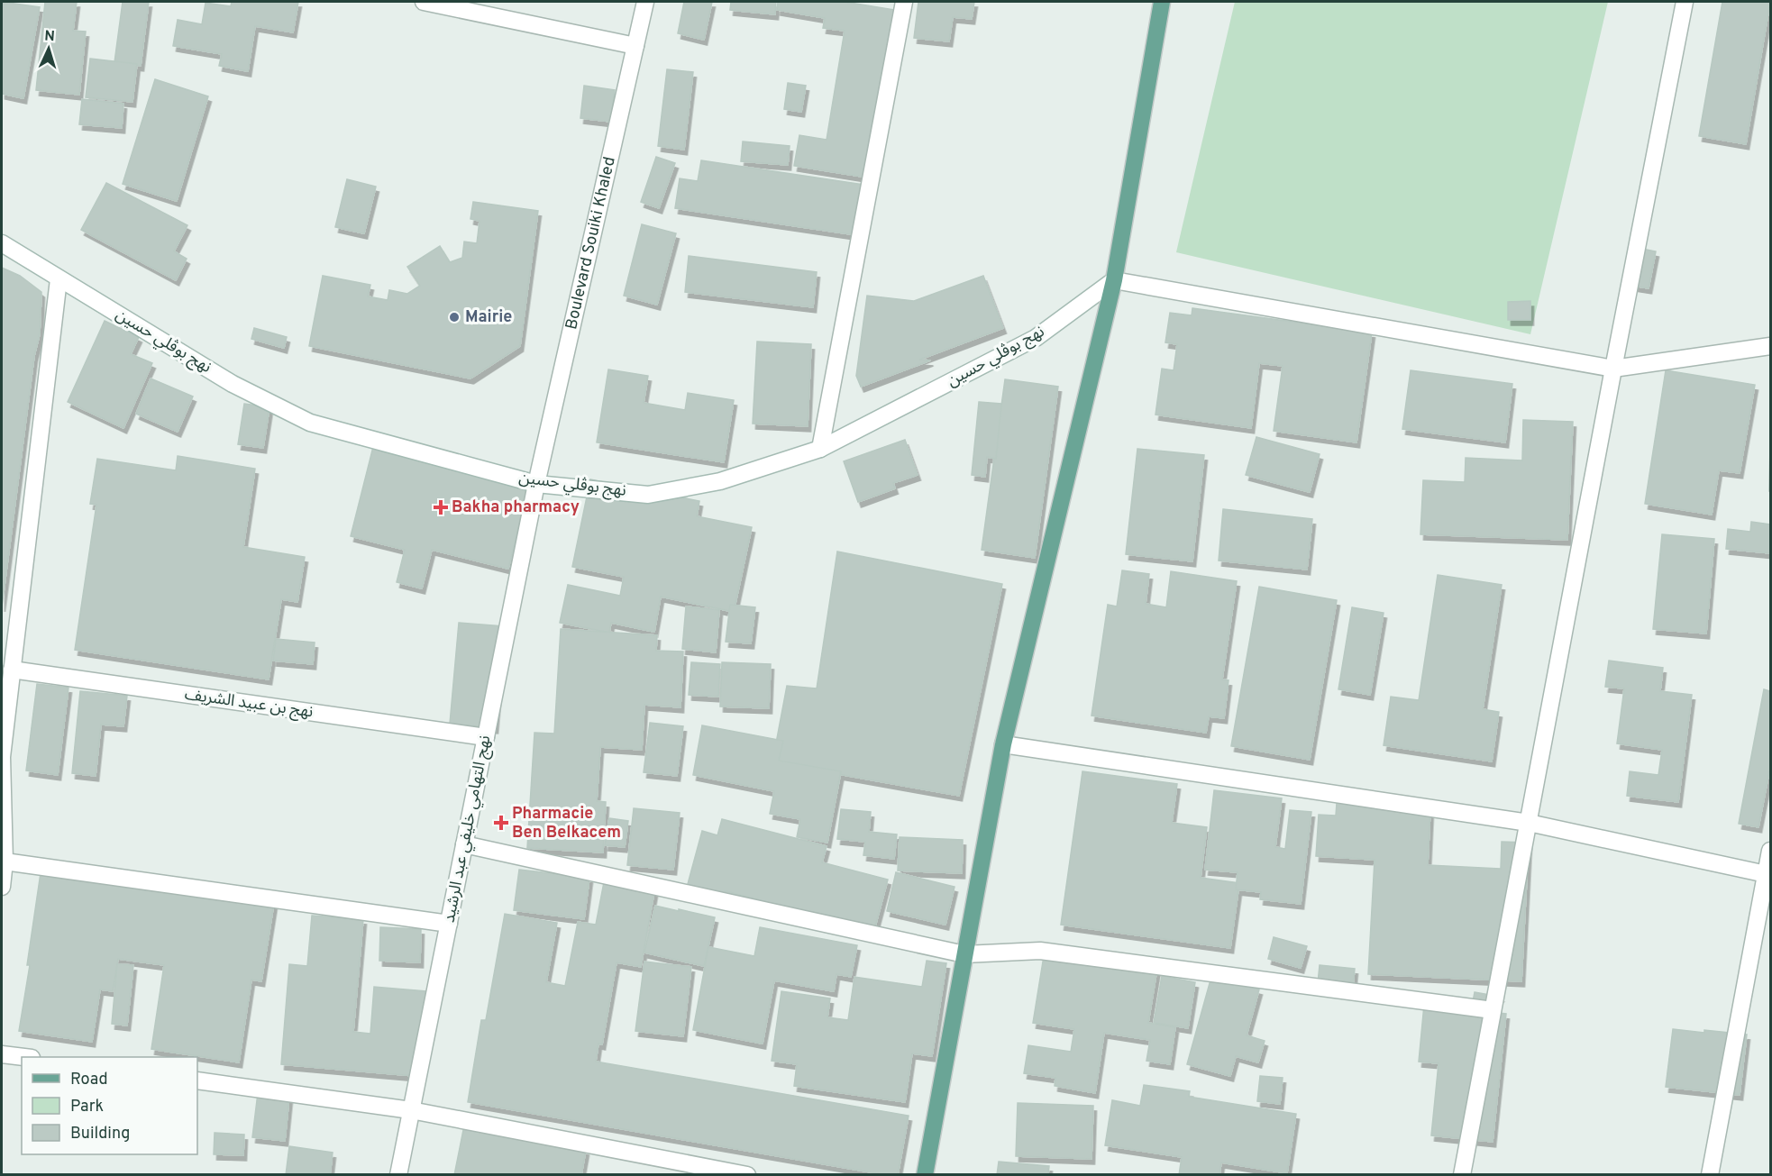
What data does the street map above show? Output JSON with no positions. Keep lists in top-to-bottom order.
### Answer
{
  "streets": {
    "street": [
      "Boulevard Souiki Khaled",
      "نهج بوڨلي حسين",
      "نهج بن عبيد الشريف",
      "نهج التهامي خليفي عبد الرشيد"
    ]
  },
  "crossings": [
    ["Boulevard Souiki Khaled", "نهج بوڨلي حسين"],
    ["Boulevard Souiki Khaled", "نهج التهامي خليفي عبد الرشيد"],
    ["نهج بوڨلي حسين", "نهج التهامي خليفي عبد الرشيد"],
    ["نهج بن عبيد الشريف", "نهج التهامي خليفي عبد الرشيد"]
  ],
  "places": {
    "other": ["Mairie"],
    "health": ["Bakha pharmacy", "Pharmacie Ben Belkacem"]
  },
  "legend": ["Road", "Park", "Building"],
  "north": "top"
}
